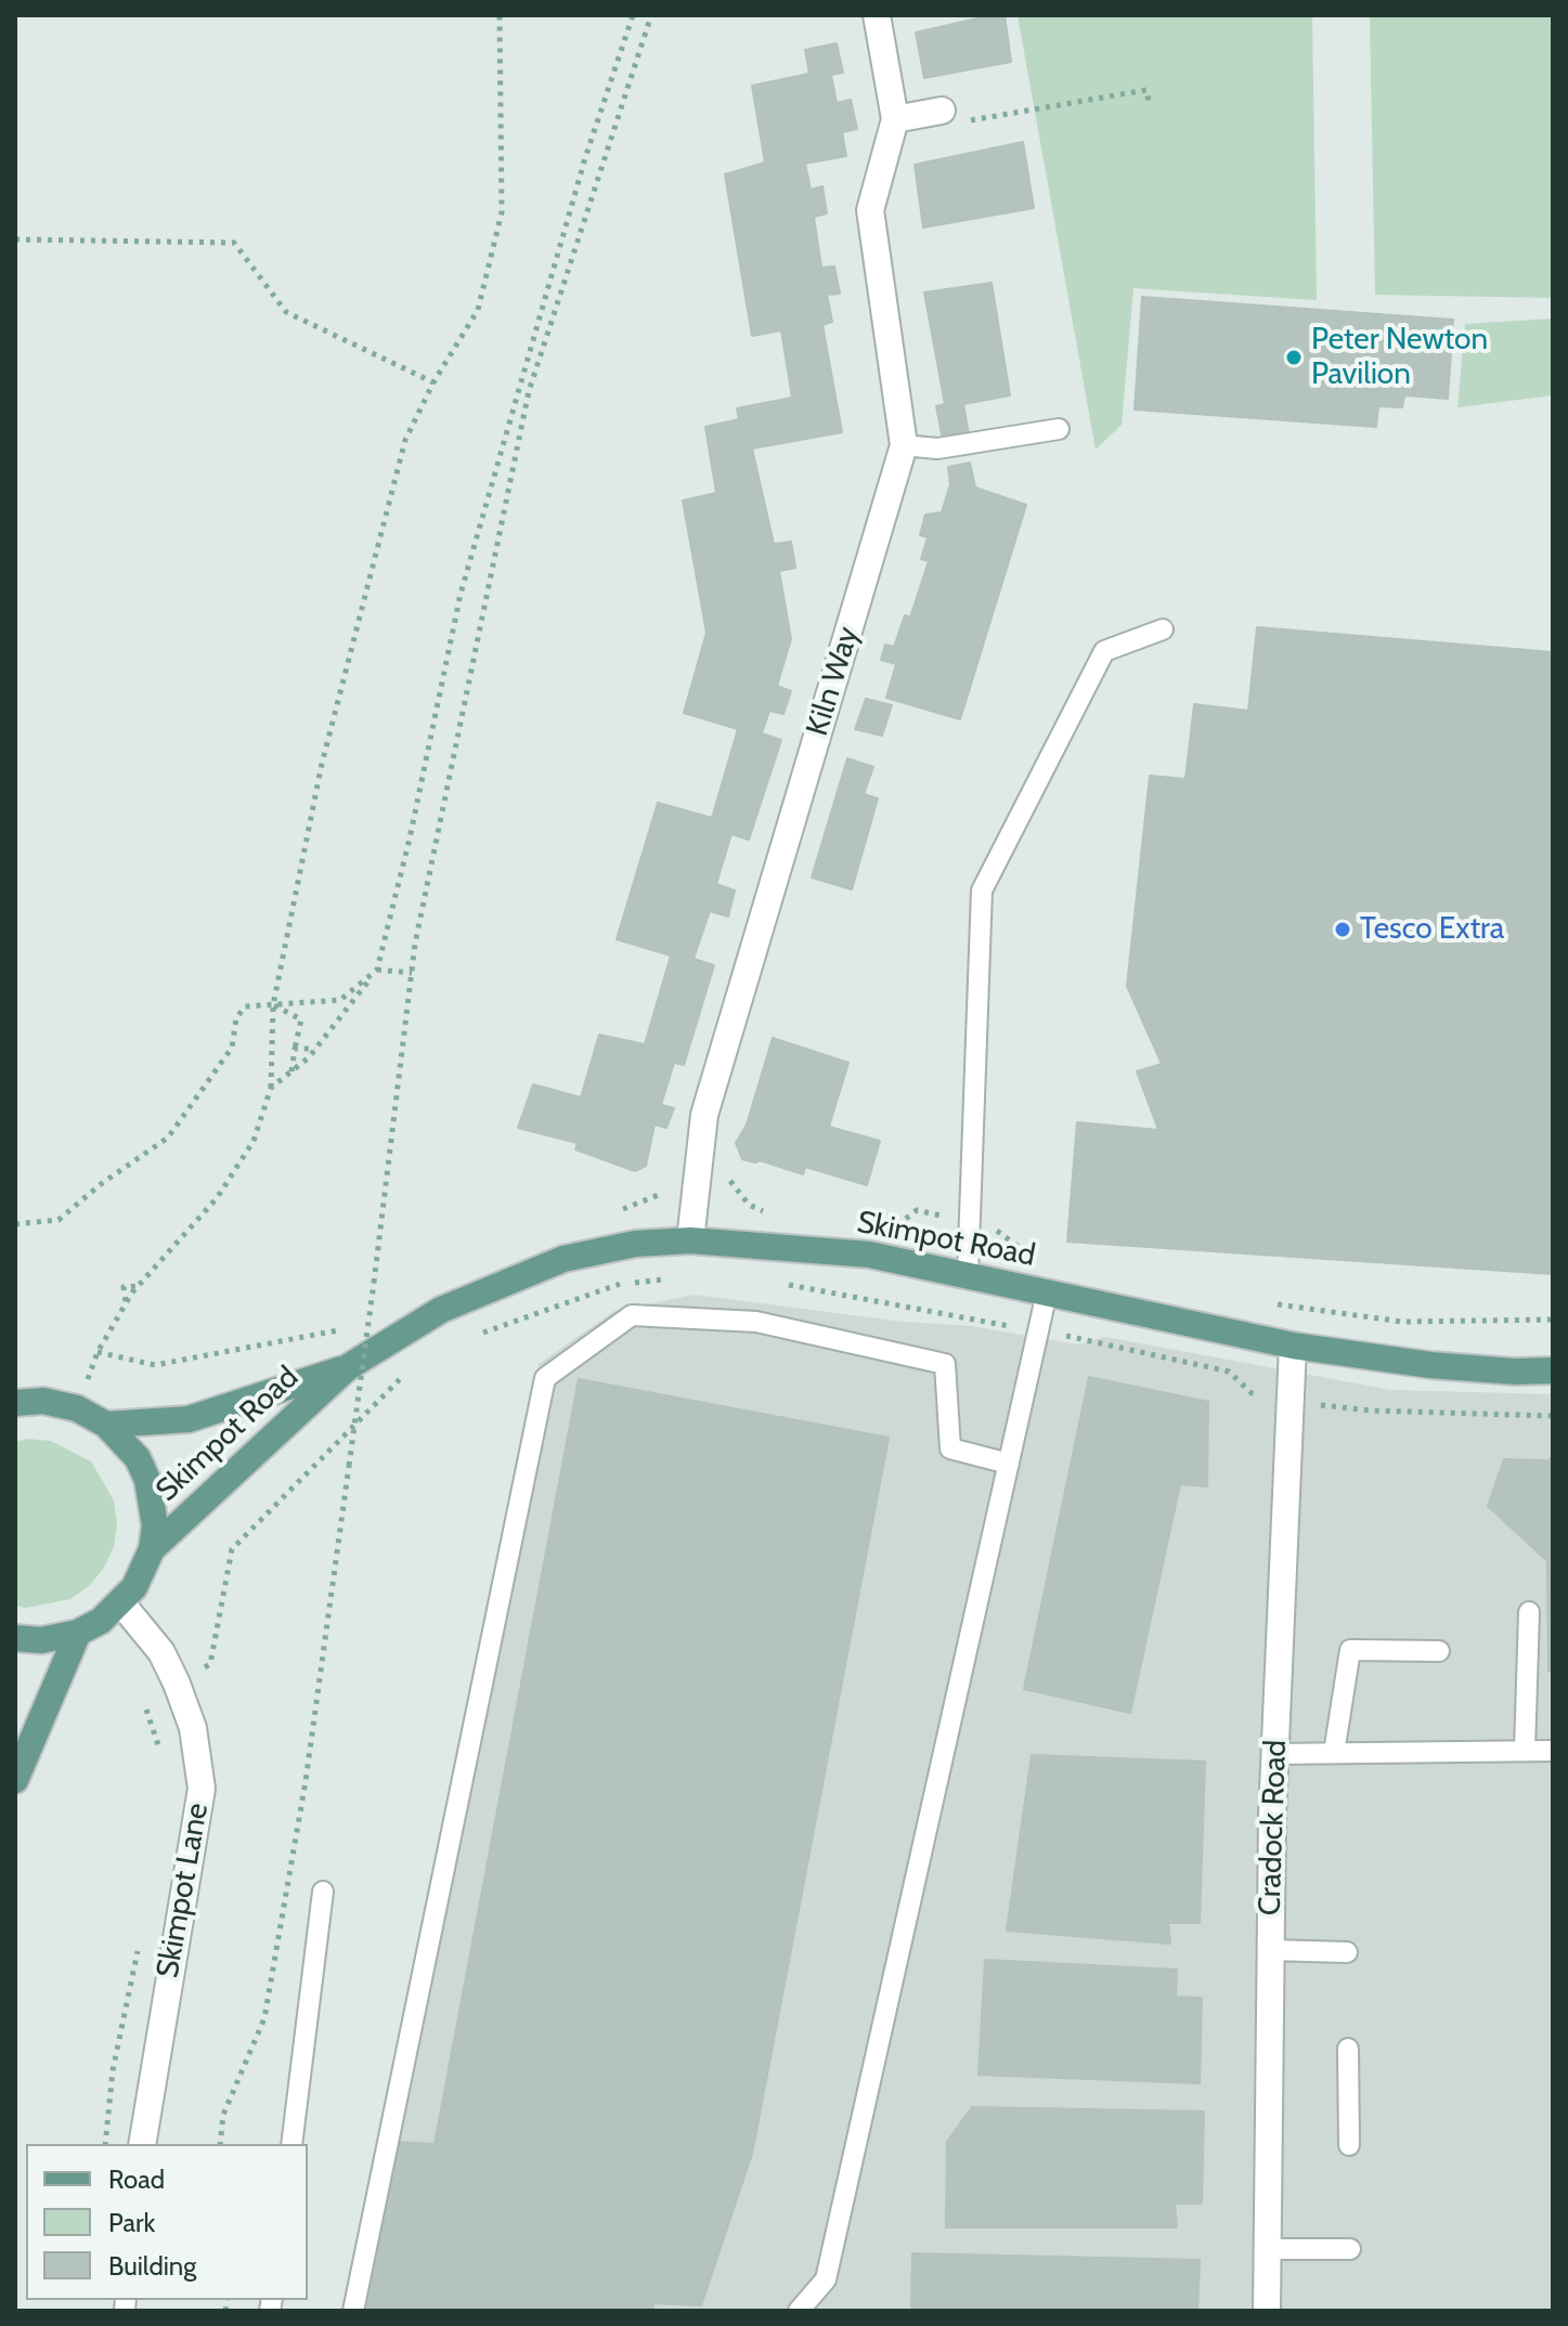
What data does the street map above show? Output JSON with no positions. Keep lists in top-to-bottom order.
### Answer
{
  "streets": {
    "main road": ["Skimpot Road"],
    "street": ["Kiln Way", "Cradock Road", "Skimpot Lane"]
  },
  "crossings": [
    ["Kiln Way", "Skimpot Road"],
    ["Skimpot Road", "Cradock Road"]
  ],
  "places": ["Peter Newton Pavilion", "Tesco Extra"],
  "legend": ["Road", "Park", "Building"]
}
